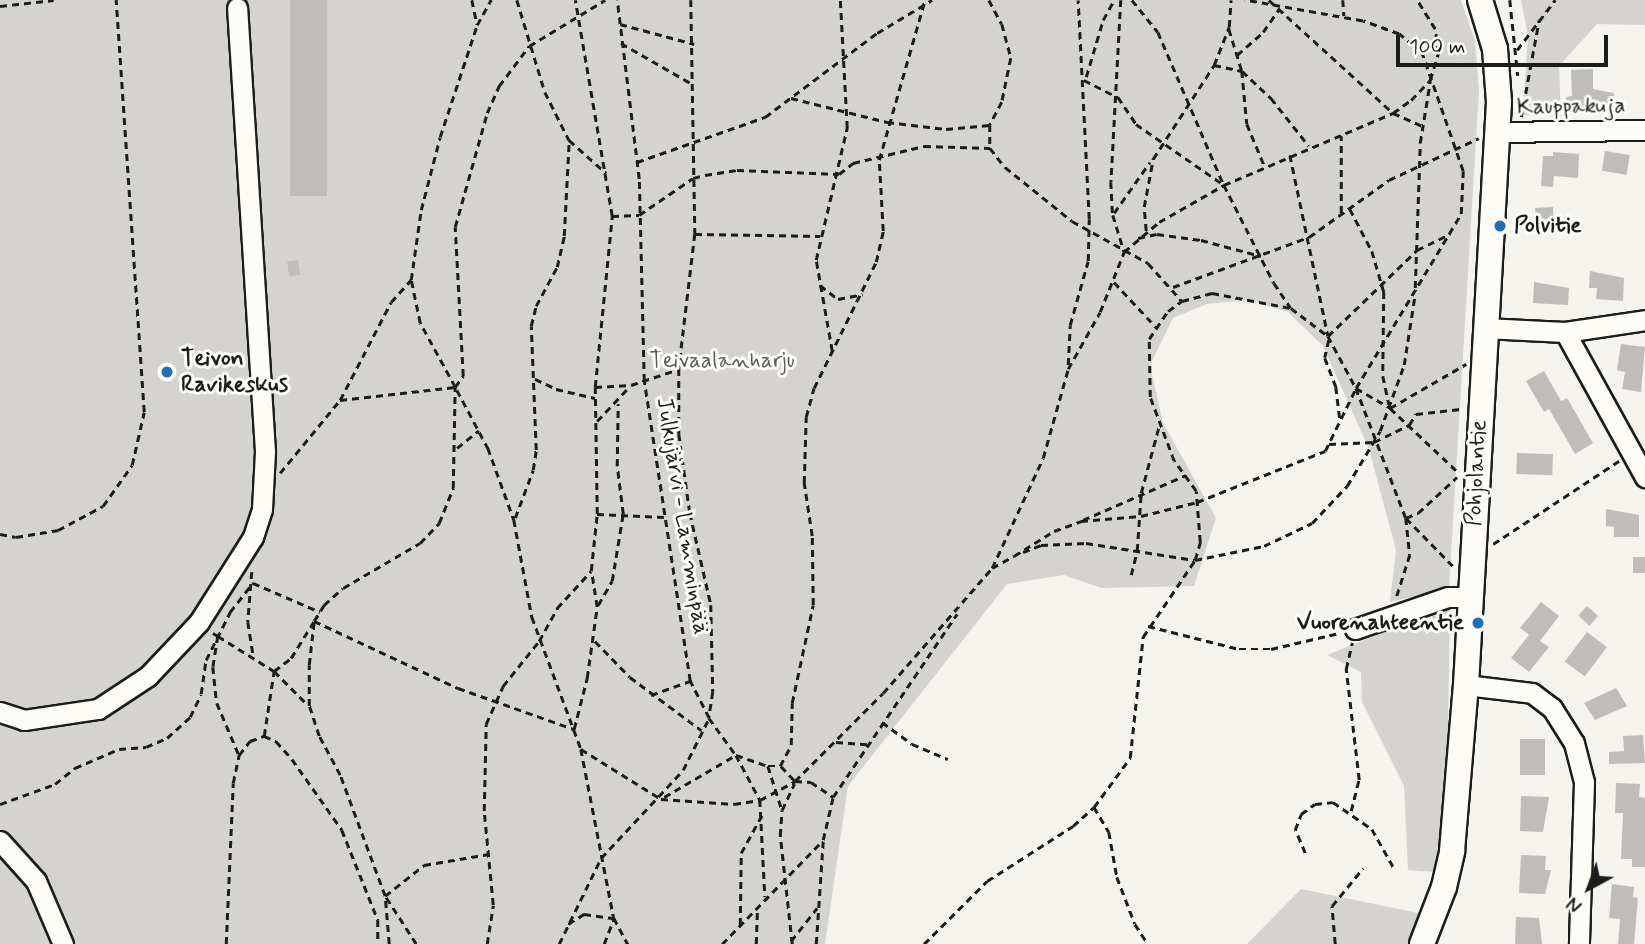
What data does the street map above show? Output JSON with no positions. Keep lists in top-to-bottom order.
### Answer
{
  "streets": {
    "main road": ["Pohjolantie"],
    "street": ["Kauppakuja"],
    "path": ["Julkujärvi - Lamminpää"]
  },
  "crossings": [
    ["Kauppakuja", "Pohjolantie"]
  ],
  "parks": ["Teivaalanharju"],
  "places": ["Polvitie", "Teivon Ravikeskus", "Vuorenahteentie"],
  "scale_bar": "100 m",
  "north": "bottom left"
}
